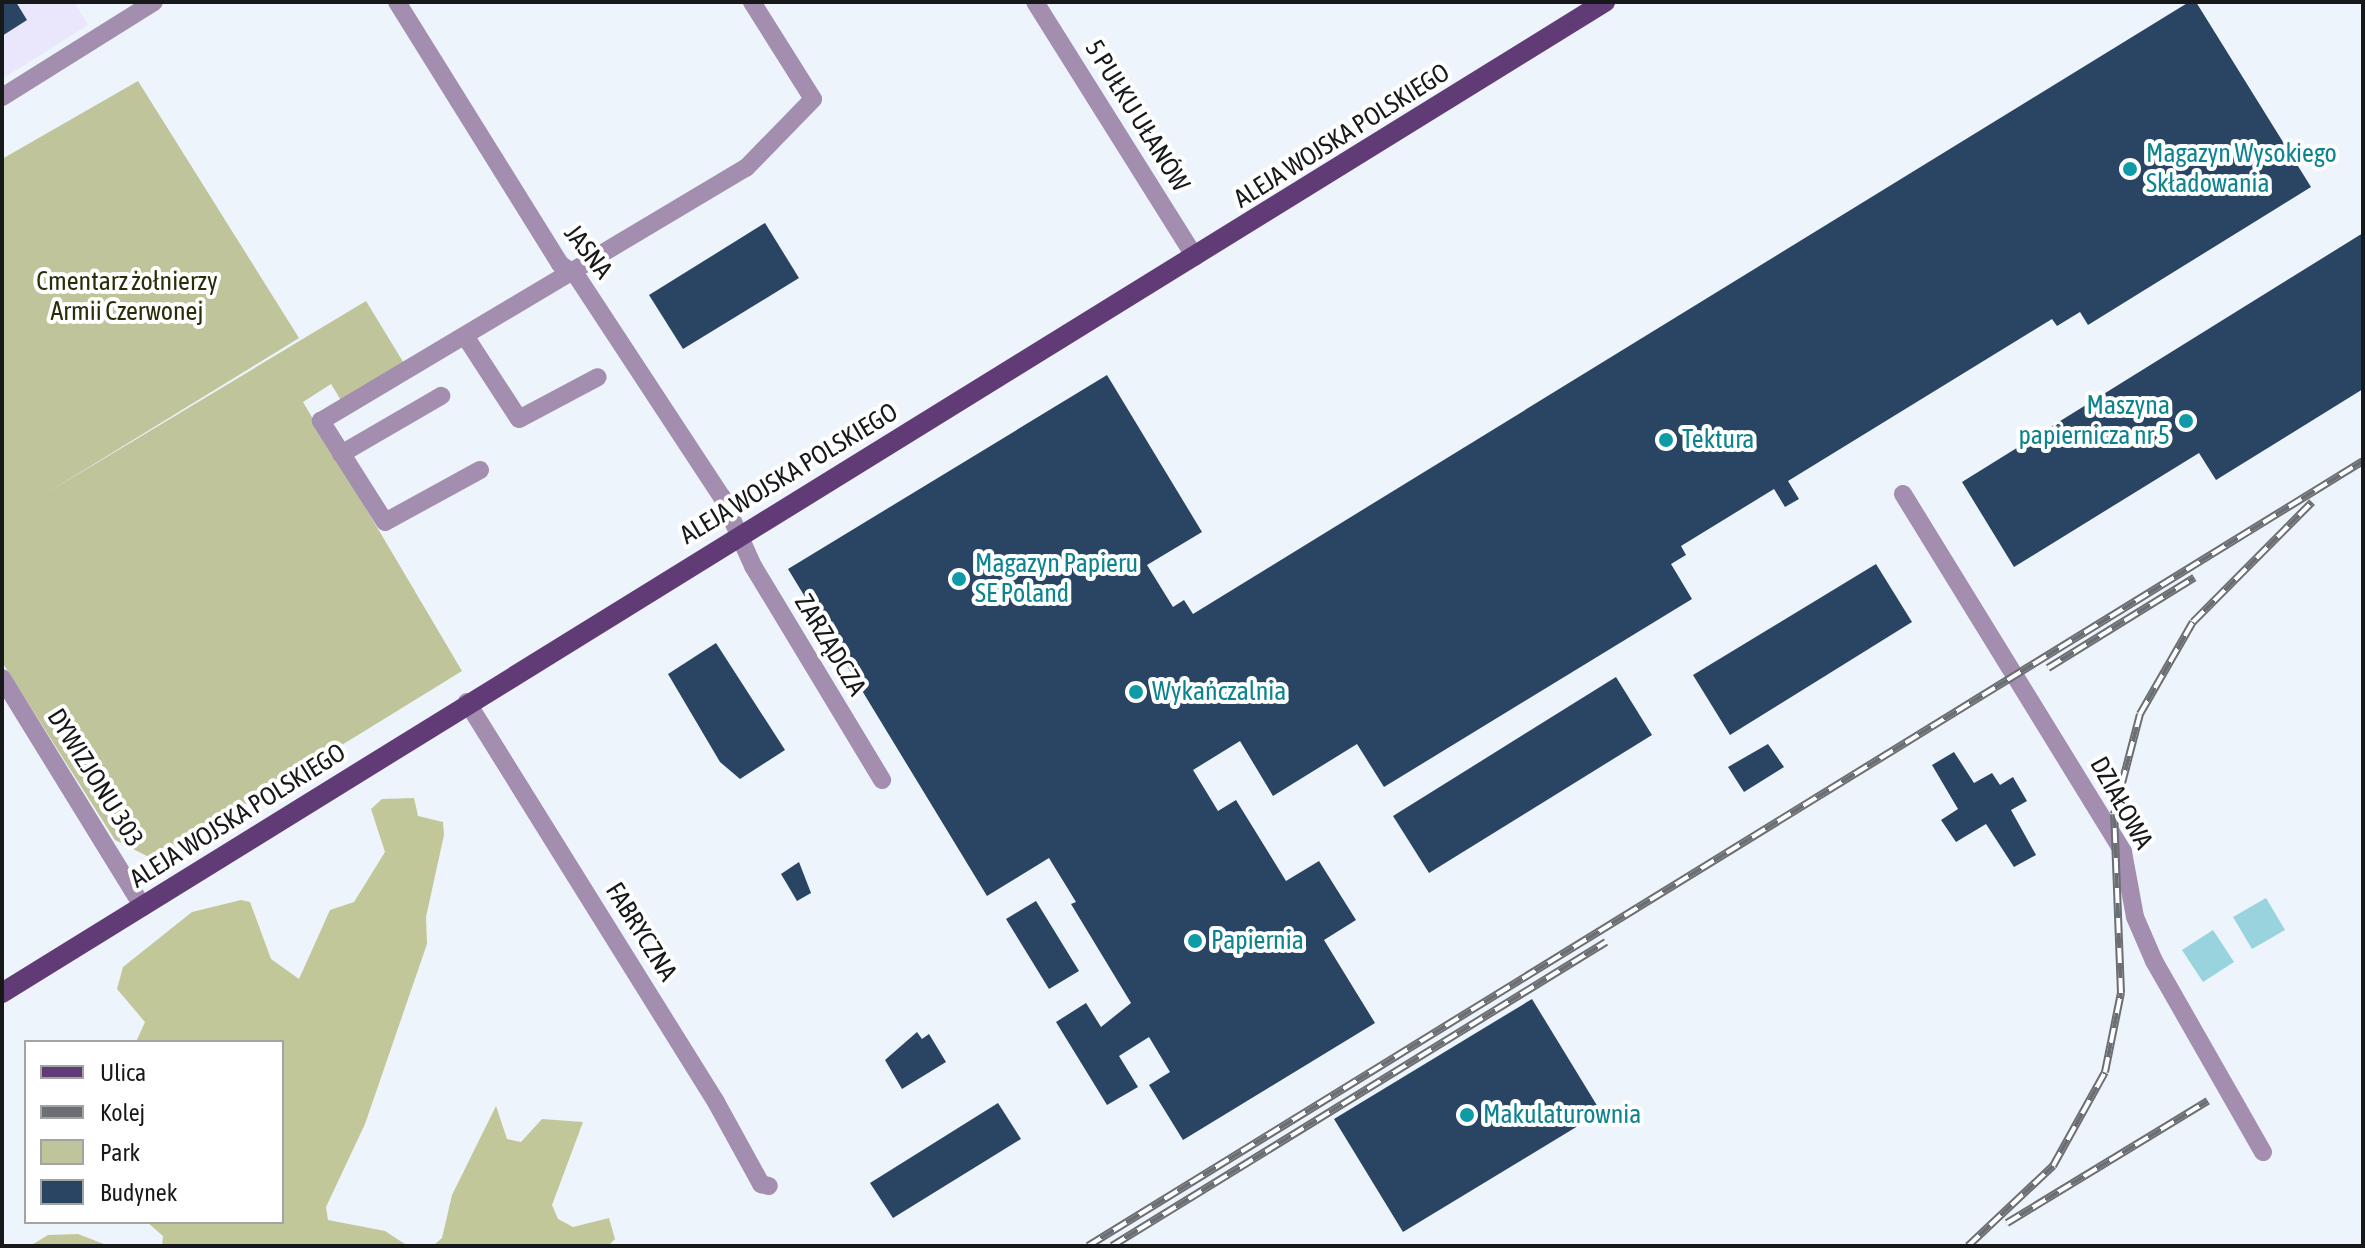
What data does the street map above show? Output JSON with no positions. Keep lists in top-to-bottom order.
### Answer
{
  "streets": {
    "main road": ["ALEJA WOJSKA POLSKIEGO"],
    "street": [
      "5 PUŁKU UŁANÓW",
      "JASNA",
      "ZARZĄDCZA",
      "DYWIZJONU 303",
      "DZIAŁOWA",
      "FABRYCZNA"
    ]
  },
  "crossings": [
    ["5 PUŁKU UŁANÓW", "ALEJA WOJSKA POLSKIEGO"],
    ["ALEJA WOJSKA POLSKIEGO", "JASNA"],
    ["ALEJA WOJSKA POLSKIEGO", "ZARZĄDCZA"],
    ["ALEJA WOJSKA POLSKIEGO", "DYWIZJONU 303"],
    ["ALEJA WOJSKA POLSKIEGO", "FABRYCZNA"],
    ["JASNA", "ZARZĄDCZA"]
  ],
  "parks": ["Cmentarz żołnierzy Armii Czerwonej"],
  "places": [
    "Magazyn Wysokiego Składowania",
    "Maszyna papiernicza nr 5",
    "Tektura",
    "Magazyn Papieru SE Poland",
    "Wykańczalnia",
    "Papiernia",
    "Makulaturownia"
  ],
  "legend": [
    "Ulica",
    "Kolej",
    "Park",
    "Budynek"
  ]
}
